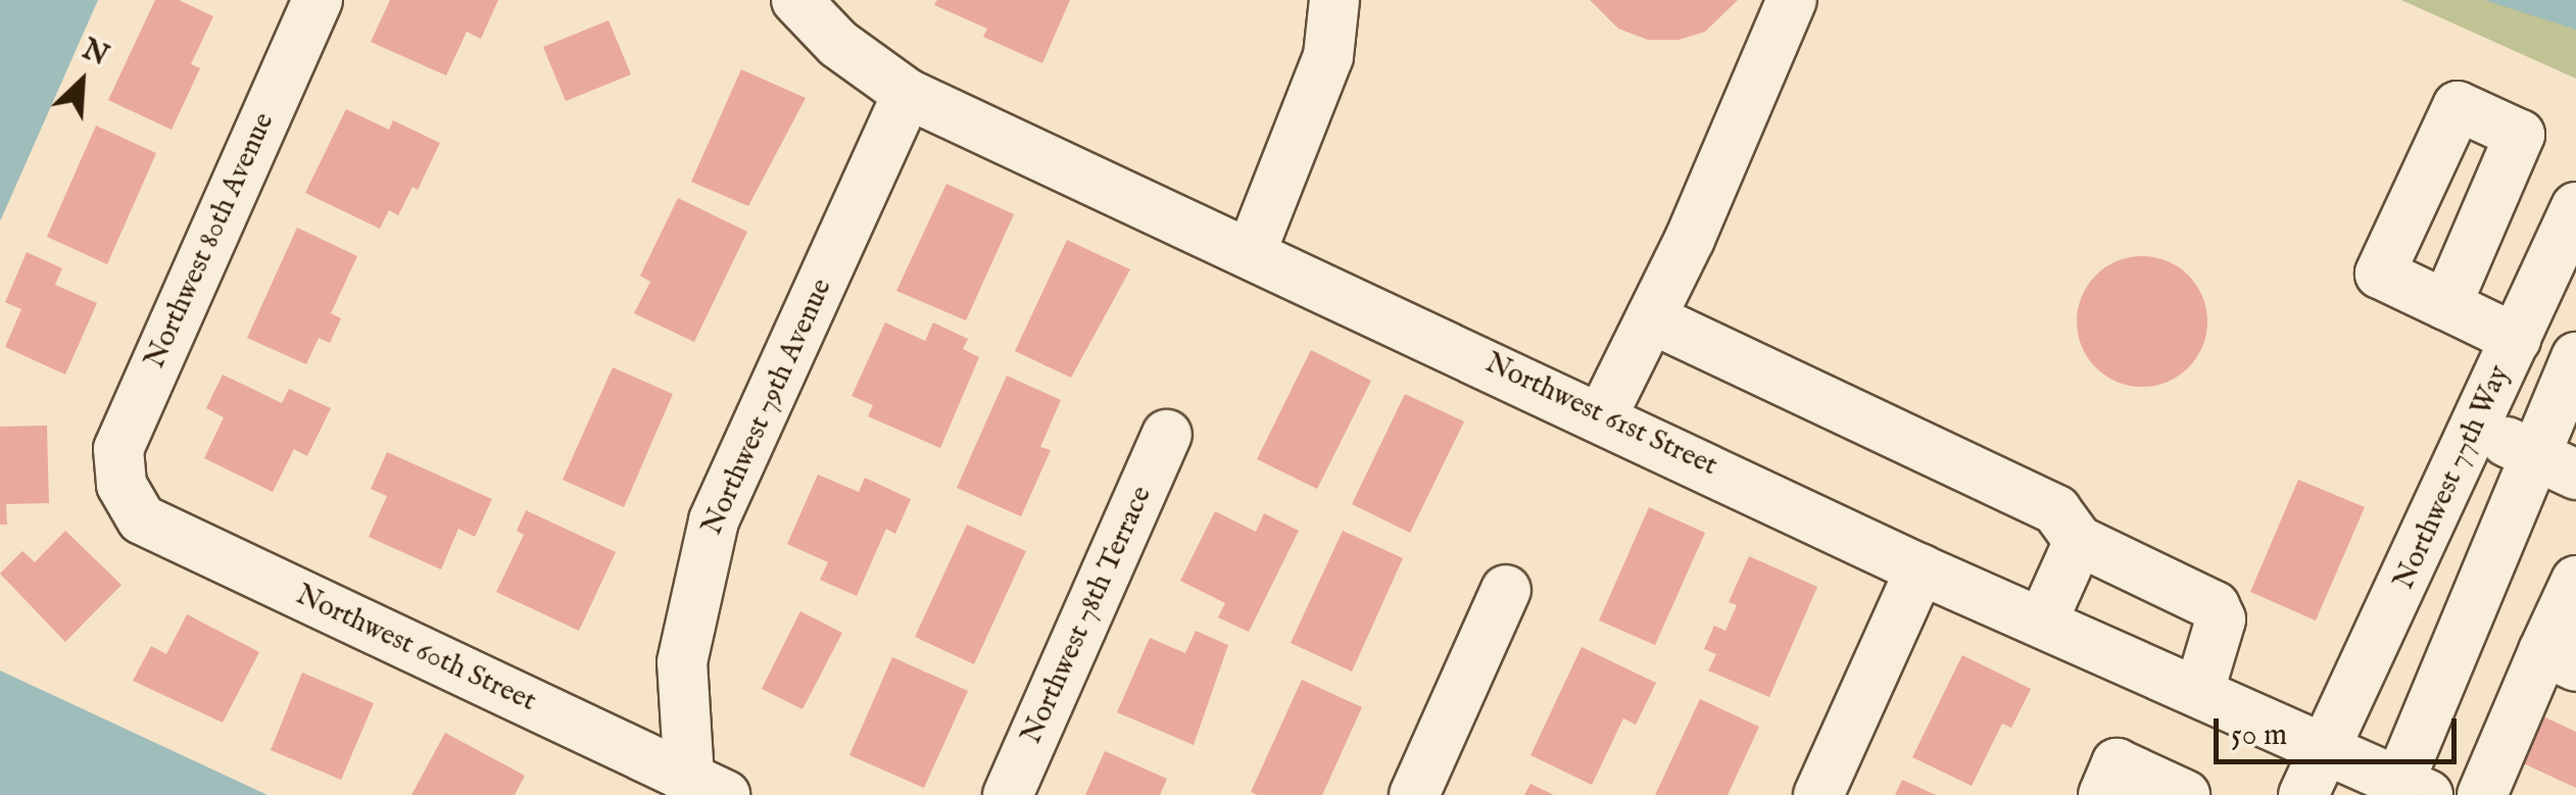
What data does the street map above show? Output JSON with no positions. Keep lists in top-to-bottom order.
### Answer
{
  "streets": {
    "street": [
      "Northwest 80th Avenue",
      "Northwest 79th Avenue",
      "Northwest 61st Street",
      "Northwest 77th Way",
      "Northwest 78th Terrace",
      "Northwest 60th Street"
    ]
  },
  "crossings": [
    ["Northwest 80th Avenue", "Northwest 60th Street"],
    ["Northwest 79th Avenue", "Northwest 61st Street"],
    ["Northwest 79th Avenue", "Northwest 60th Street"],
    ["Northwest 61st Street", "Northwest 77th Way"]
  ],
  "scale_bar": "50 m",
  "north": "top right"
}
